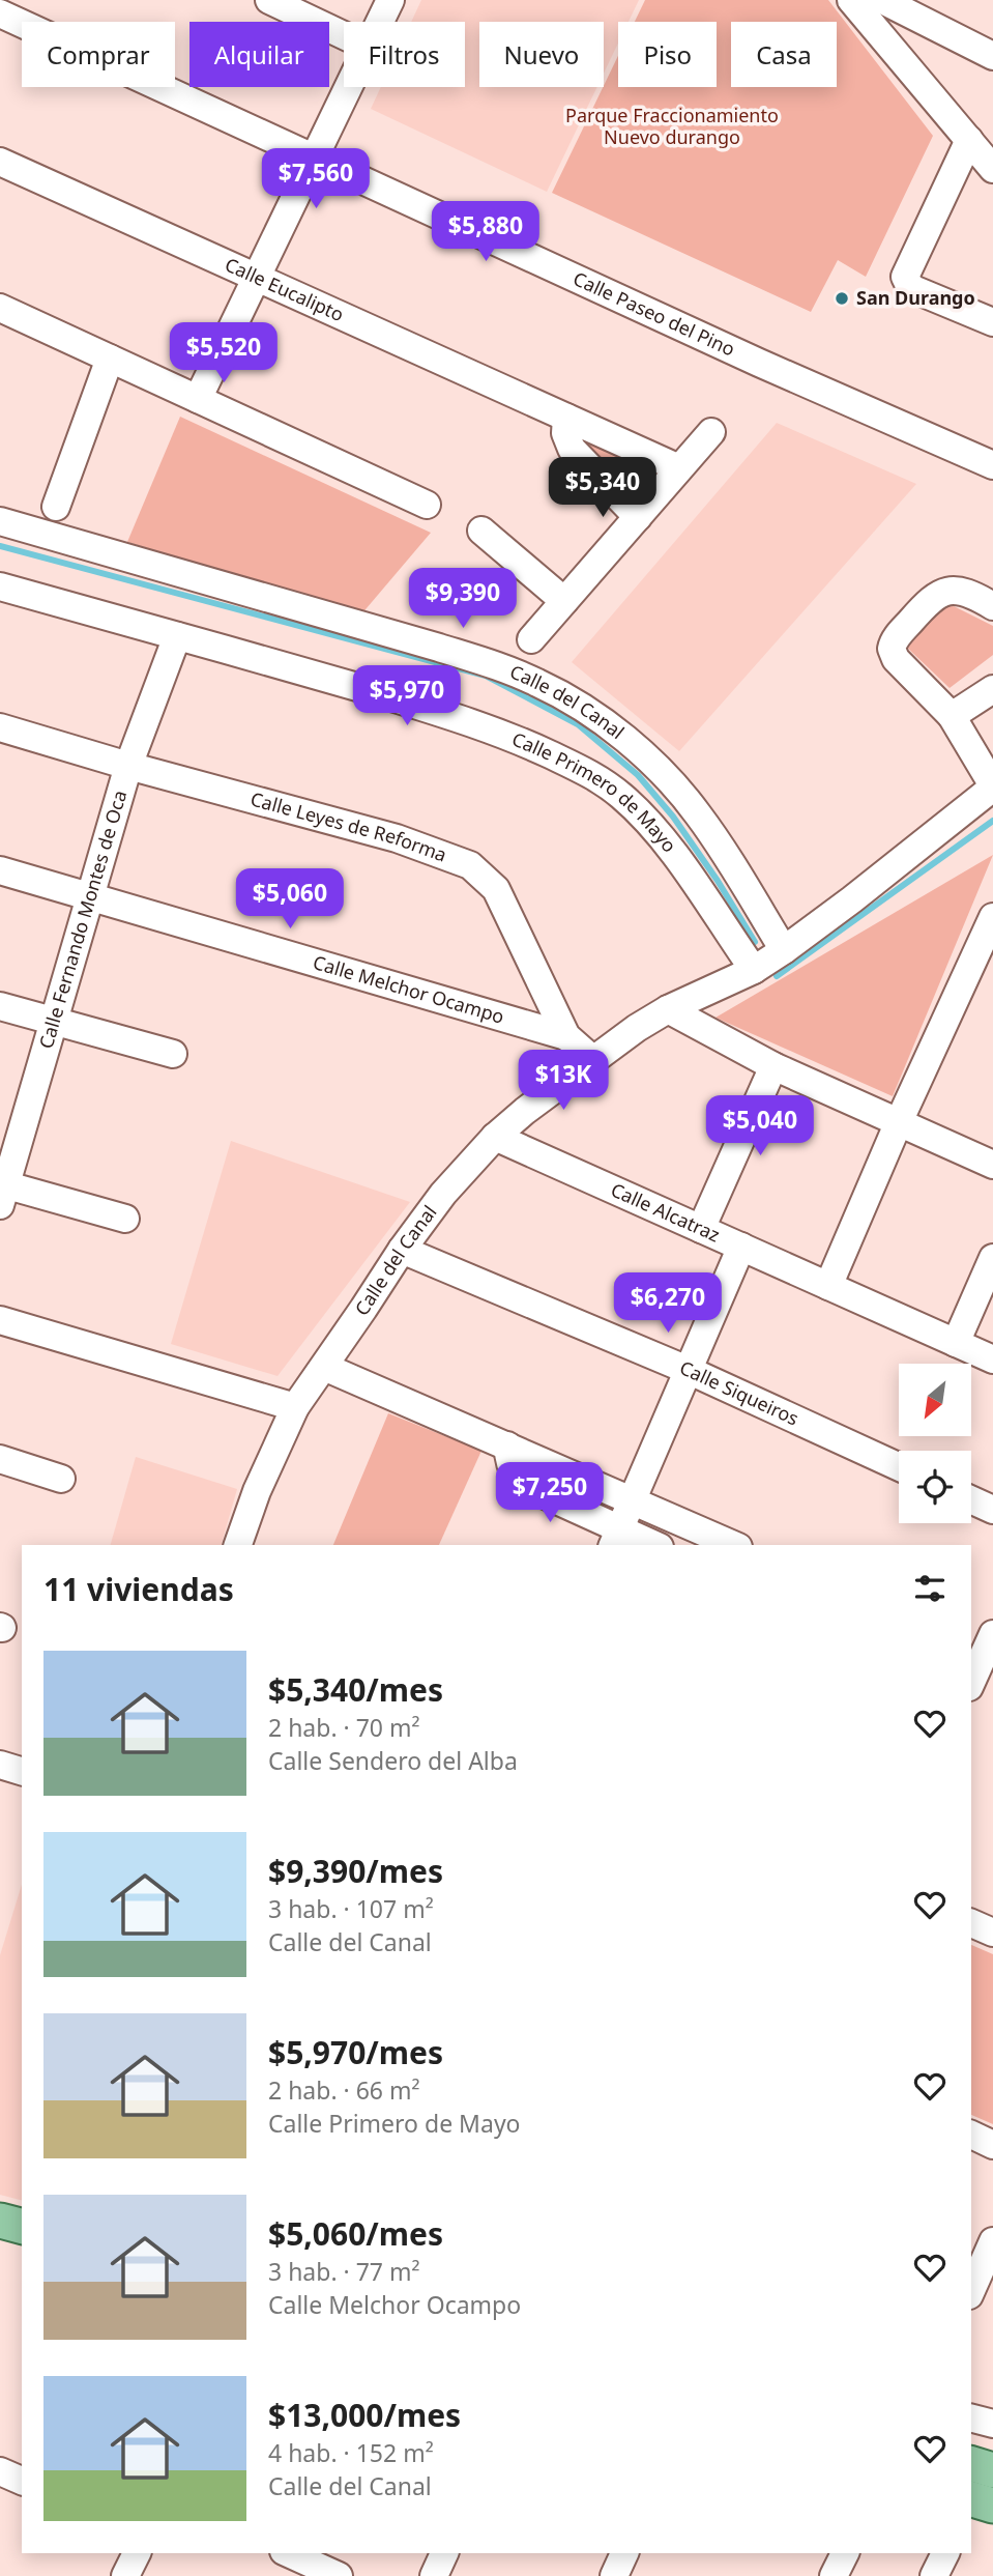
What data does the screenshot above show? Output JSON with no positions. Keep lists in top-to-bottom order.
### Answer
{
  "streets": {
    "street": [
      "Calle Eucalipto",
      "Calle Paseo del Pino",
      "Calle del Canal",
      "Calle Primero de Mayo",
      "Calle Leyes de Reforma",
      "Calle Fernando Montes de Oca",
      "Calle Melchor Ocampo",
      "Calle Alcatraz",
      "Calle Siqueiros"
    ]
  },
  "crossings": [
    ["Calle del Canal", "Calle Primero de Mayo"],
    ["Calle del Canal", "Calle Leyes de Reforma"],
    ["Calle del Canal", "Calle Alcatraz"],
    ["Calle del Canal", "Calle Siqueiros"],
    ["Calle Primero de Mayo", "Calle Fernando Montes de Oca"],
    ["Calle Leyes de Reforma", "Calle Fernando Montes de Oca"],
    ["Calle Leyes de Reforma", "Calle Melchor Ocampo"],
    ["Calle Fernando Montes de Oca", "Calle Melchor Ocampo"]
  ],
  "parks": ["Parque Fraccionamiento Nuevo durango"],
  "places": ["San Durango"],
  "north": "bottom left",
  "page": {
    "chip": [
      "Comprar",
      "Alquilar",
      "Filtros",
      "Nuevo",
      "Piso",
      "Casa"
    ],
    "price": [
      "$7,560",
      "$5,880",
      "$5,520",
      "$5,340",
      "$9,390",
      "$5,970",
      "$5,060",
      "$13K",
      "$5,040",
      "$6,270",
      "$7,250"
    ],
    "heading": "11 viviendas",
    "list": [
      {
        "name": "$5,340/mes",
        "note": "2 hab. · 70 m² · Calle Sendero del Alba"
      },
      {
        "name": "$9,390/mes",
        "note": "3 hab. · 107 m² · Calle del Canal"
      },
      {
        "name": "$5,970/mes",
        "note": "2 hab. · 66 m² · Calle Primero de Mayo"
      },
      {
        "name": "$5,060/mes",
        "note": "3 hab. · 77 m² · Calle Melchor Ocampo"
      },
      {
        "name": "$13,000/mes",
        "note": "4 hab. · 152 m² · Calle del Canal"
      }
    ]
  }
}
